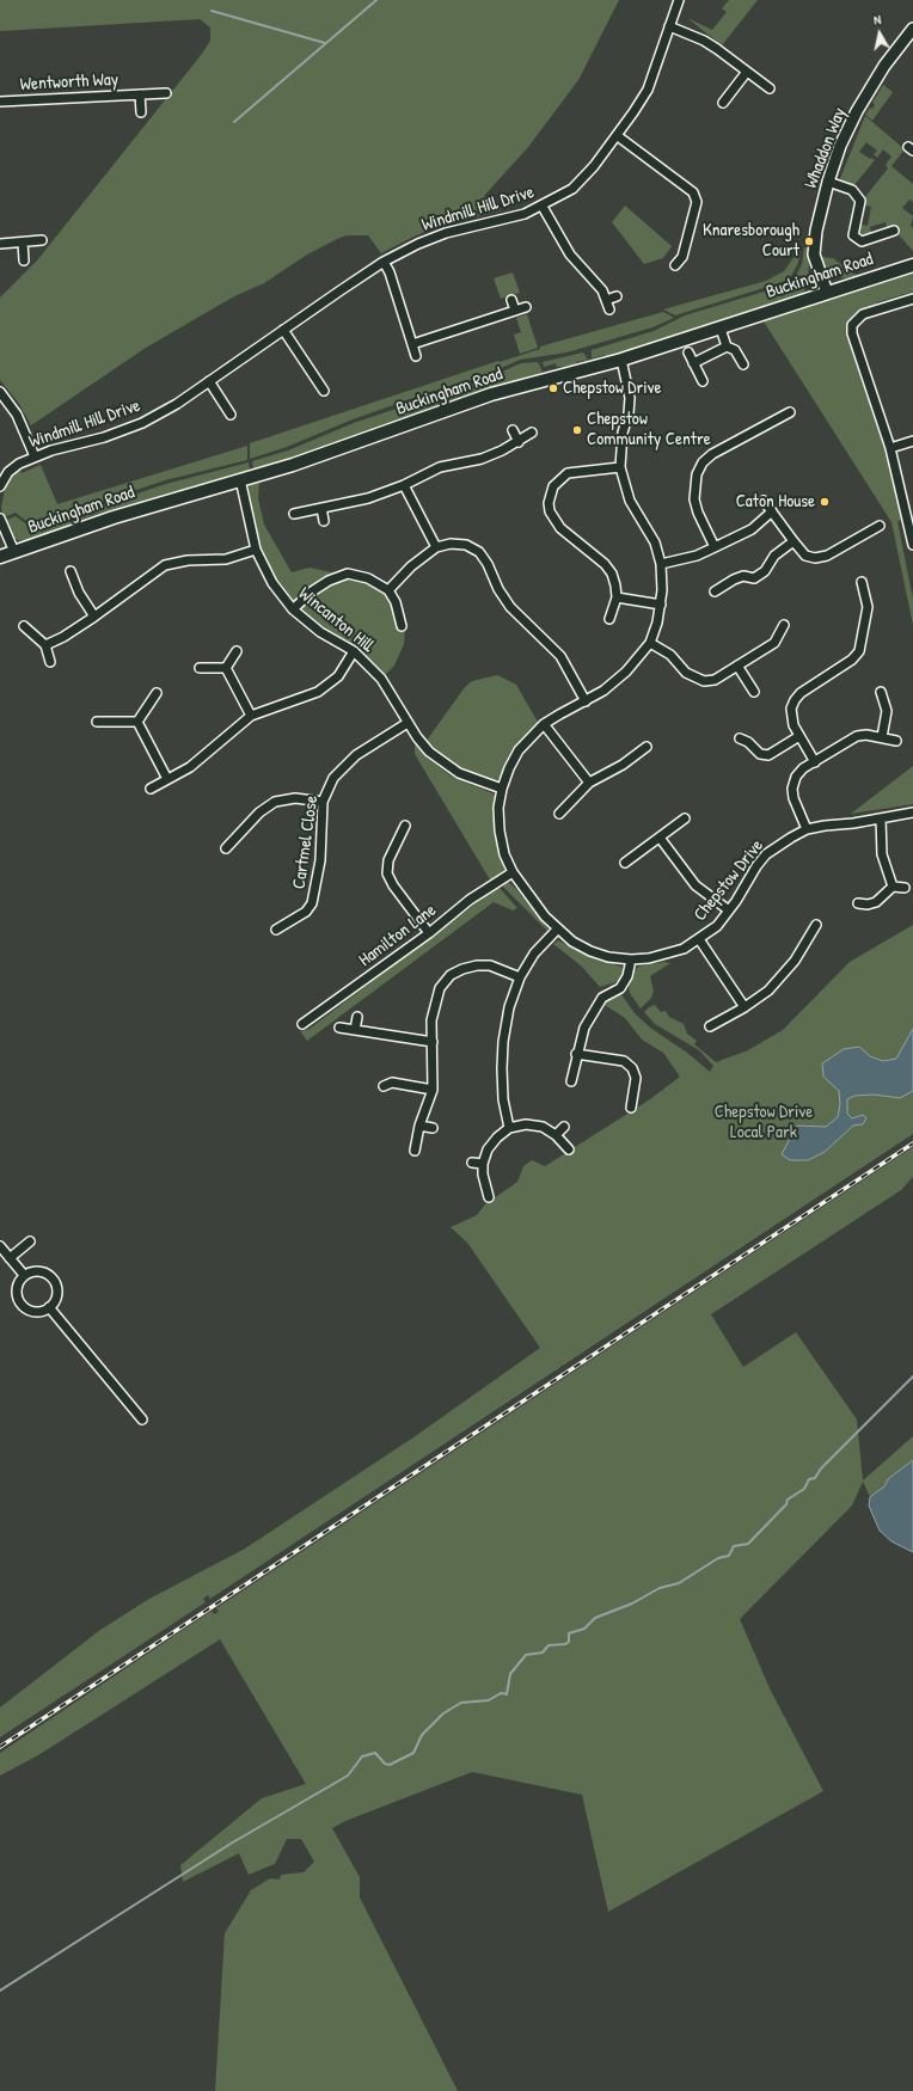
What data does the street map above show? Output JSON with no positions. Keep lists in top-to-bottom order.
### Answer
{
  "streets": {
    "main road": ["Buckingham Road"],
    "street": [
      "Wentworth Way",
      "Whaddon Way",
      "Windmill Hill Drive",
      "Wincanton Hill",
      "Cartmel Close",
      "Chepstow Drive",
      "Hamilton Lane"
    ]
  },
  "crossings": [
    ["Whaddon Way", "Buckingham Road"],
    ["Buckingham Road", "Wincanton Hill"],
    ["Buckingham Road", "Chepstow Drive"],
    ["Wincanton Hill", "Cartmel Close"],
    ["Wincanton Hill", "Chepstow Drive"],
    ["Chepstow Drive", "Hamilton Lane"]
  ],
  "parks": ["Chepstow Drive Local Park"],
  "places": [
    "Knaresborough Court",
    "Chepstow Drive",
    "Chepstow Community Centre",
    "Caton House"
  ],
  "north": "top"
}
